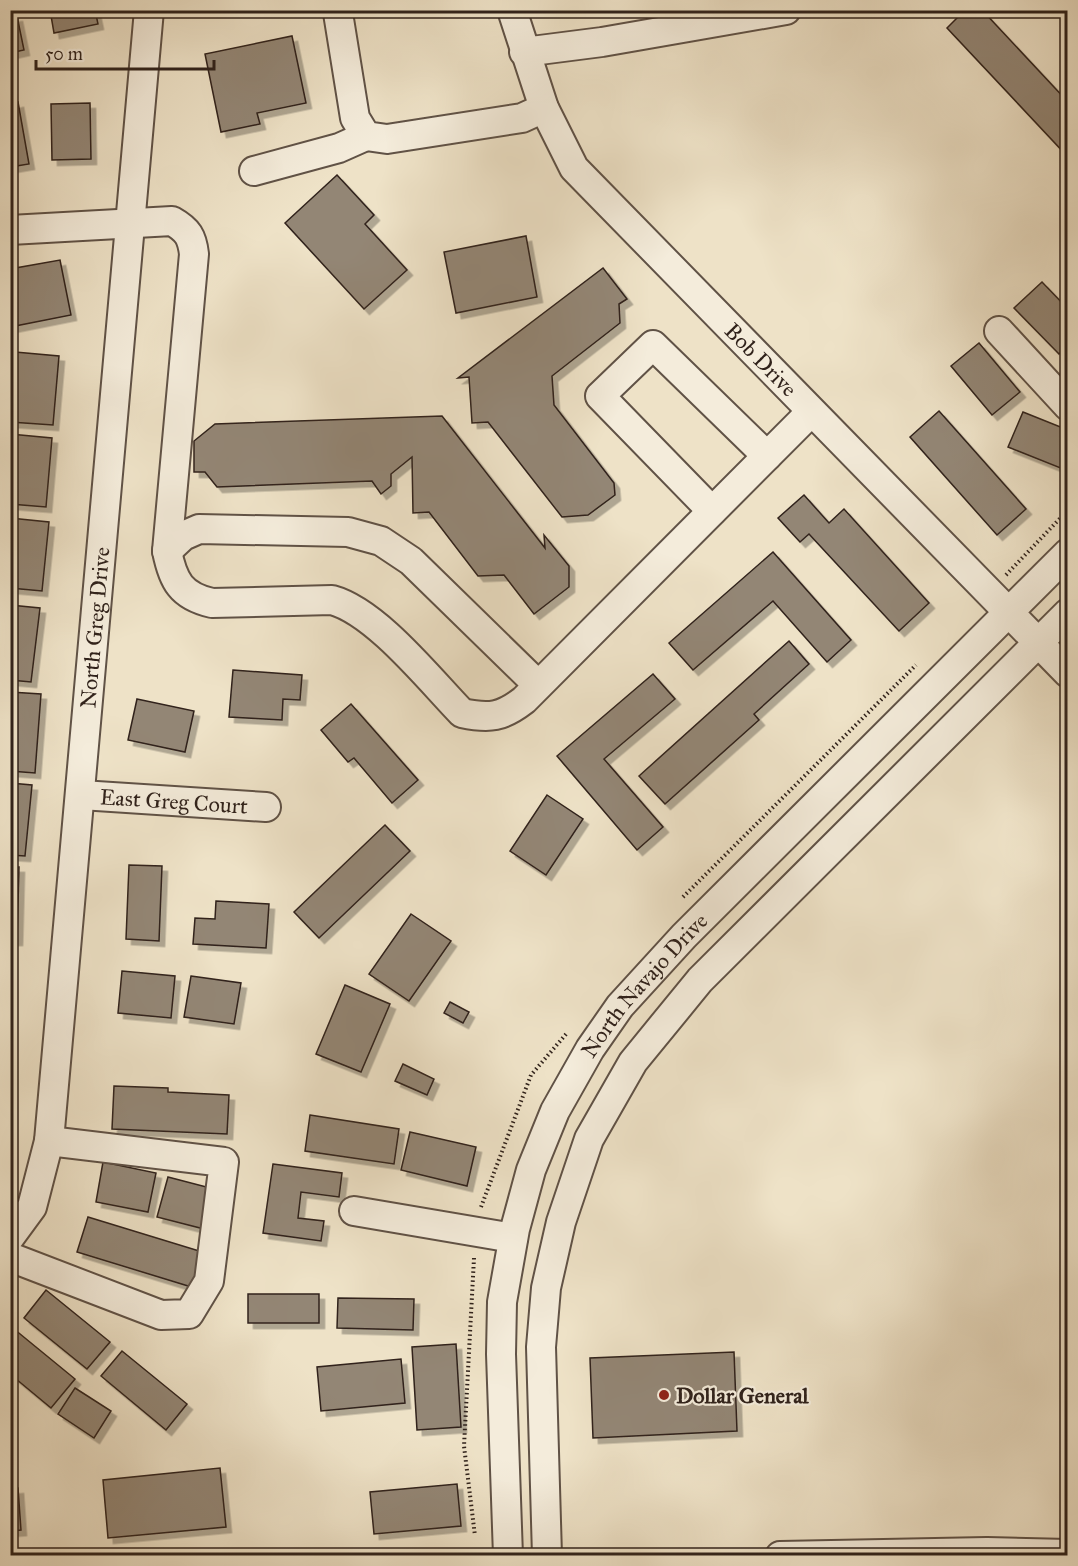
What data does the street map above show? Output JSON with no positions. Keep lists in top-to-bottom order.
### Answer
{
  "streets": {
    "street": [
      "Bob Drive",
      "North Greg Drive",
      "East Greg Court",
      "North Navajo Drive"
    ]
  },
  "crossings": [
    ["Bob Drive", "North Navajo Drive"],
    ["North Greg Drive", "East Greg Court"]
  ],
  "places": ["Dollar General"],
  "scale_bar": "50 m"
}
